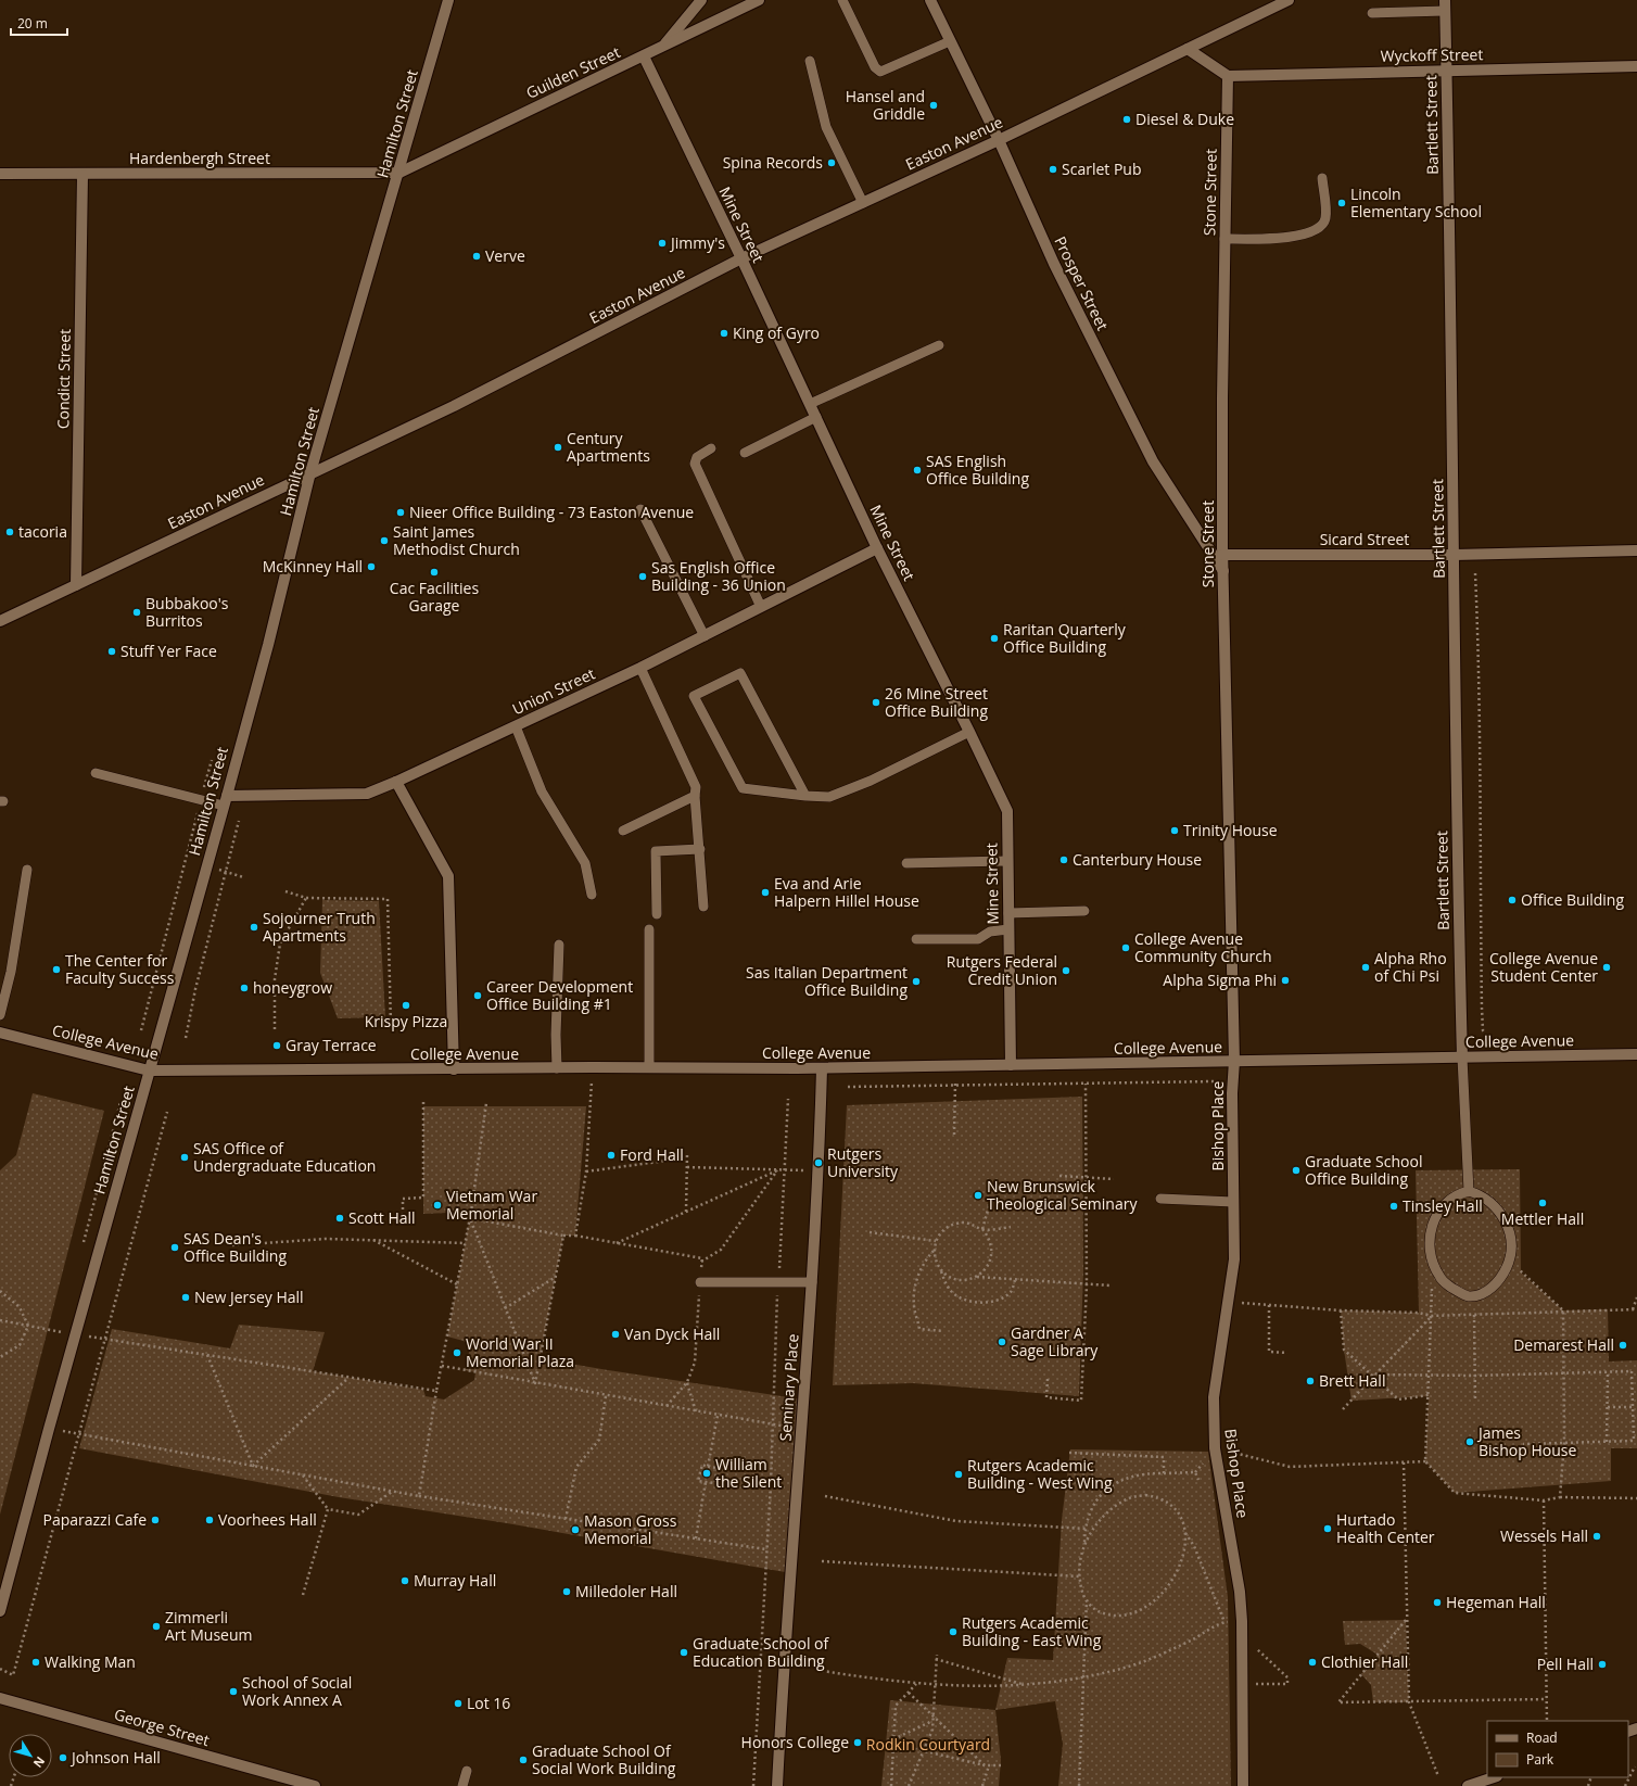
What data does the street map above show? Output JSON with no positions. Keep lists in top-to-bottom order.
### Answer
{
  "streets": {
    "street": [
      "Wyckoff Street",
      "Guilden Street",
      "Hamilton Street",
      "Bartlett Street",
      "Easton Avenue",
      "Hardenbergh Street",
      "Stone Street",
      "Mine Street",
      "Prosper Street",
      "Condict Street",
      "Sicard Street",
      "Union Street",
      "College Avenue",
      "Bishop Place",
      "Seminary Place",
      "George Street"
    ]
  },
  "crossings": [
    ["Wyckoff Street", "Bartlett Street"],
    ["Wyckoff Street", "Stone Street"],
    ["Guilden Street", "Hamilton Street"],
    ["Guilden Street", "Hardenbergh Street"],
    ["Guilden Street", "Mine Street"],
    ["Hamilton Street", "Easton Avenue"],
    ["Hamilton Street", "Hardenbergh Street"],
    ["Hamilton Street", "Union Street"],
    ["Hamilton Street", "College Avenue"],
    ["Bartlett Street", "Sicard Street"],
    ["Bartlett Street", "College Avenue"],
    ["Easton Avenue", "Mine Street"],
    ["Easton Avenue", "Prosper Street"],
    ["Easton Avenue", "Condict Street"],
    ["Hardenbergh Street", "Condict Street"],
    ["Stone Street", "Prosper Street"],
    ["Stone Street", "Sicard Street"],
    ["Stone Street", "College Avenue"],
    ["Stone Street", "Bishop Place"],
    ["Mine Street", "Union Street"],
    ["Mine Street", "College Avenue"],
    ["College Avenue", "Bishop Place"],
    ["College Avenue", "Seminary Place"]
  ],
  "parks": ["Rodkin Courtyard"],
  "places": [
    "Hansel and Griddle",
    "Diesel & Duke",
    "Spina Records",
    "Scarlet Pub",
    "Lincoln Elementary School",
    "Jimmy's",
    "Verve",
    "King of Gyro",
    "Century Apartments",
    "SAS English Office Building",
    "Nieer Office Building - 73 Easton Avenue",
    "tacoria",
    "Saint James Methodist Church",
    "McKinney Hall",
    "Cac Facilities Garage",
    "Sas English Office Building - 36 Union",
    "Bubbakoo's Burritos",
    "Raritan Quarterly Office Building",
    "Stuff Yer Face",
    "26 Mine Street Office Building",
    "Trinity House",
    "Canterbury House",
    "Eva and Arie Halpern Hillel House",
    "Office Building",
    "Sojourner Truth Apartments",
    "College Avenue Community Church",
    "Alpha Rho of Chi Psi",
    "College Avenue Student Center",
    "The Center for Faculty Success",
    "Rutgers Federal Credit Union",
    "Alpha Sigma Phi",
    "Sas Italian Department Office Building",
    "honeygrow",
    "Career Development Office Building #1",
    "Krispy Pizza",
    "Gray Terrace",
    "Ford Hall",
    "SAS Office of Undergraduate Education",
    "Rutgers University",
    "Graduate School Office Building",
    "New Brunswick Theological Seminary",
    "Mettler Hall",
    "Vietnam War Memorial",
    "Tinsley Hall",
    "Scott Hall",
    "SAS Dean's Office Building",
    "New Jersey Hall",
    "Van Dyck Hall",
    "Gardner A Sage Library",
    "Demarest Hall",
    "World War II Memorial Plaza",
    "Brett Hall",
    "James Bishop House",
    "William the Silent",
    "Rutgers Academic Building - West Wing",
    "Paparazzi Cafe",
    "Voorhees Hall",
    "Hurtado Health Center",
    "Mason Gross Memorial",
    "Wessels Hall",
    "Murray Hall",
    "Milledoler Hall",
    "Hegeman Hall",
    "Zimmerli Art Museum",
    "Rutgers Academic Building - East Wing",
    "Graduate School of Education Building",
    "Walking Man",
    "Clothier Hall",
    "Pell Hall",
    "School of Social Work Annex A",
    "Lot 16",
    "Honors College",
    "Johnson Hall",
    "Graduate School Of Social Work Building"
  ],
  "legend": ["Road", "Park"],
  "scale_bar": "20 m",
  "north": "bottom right"
}
